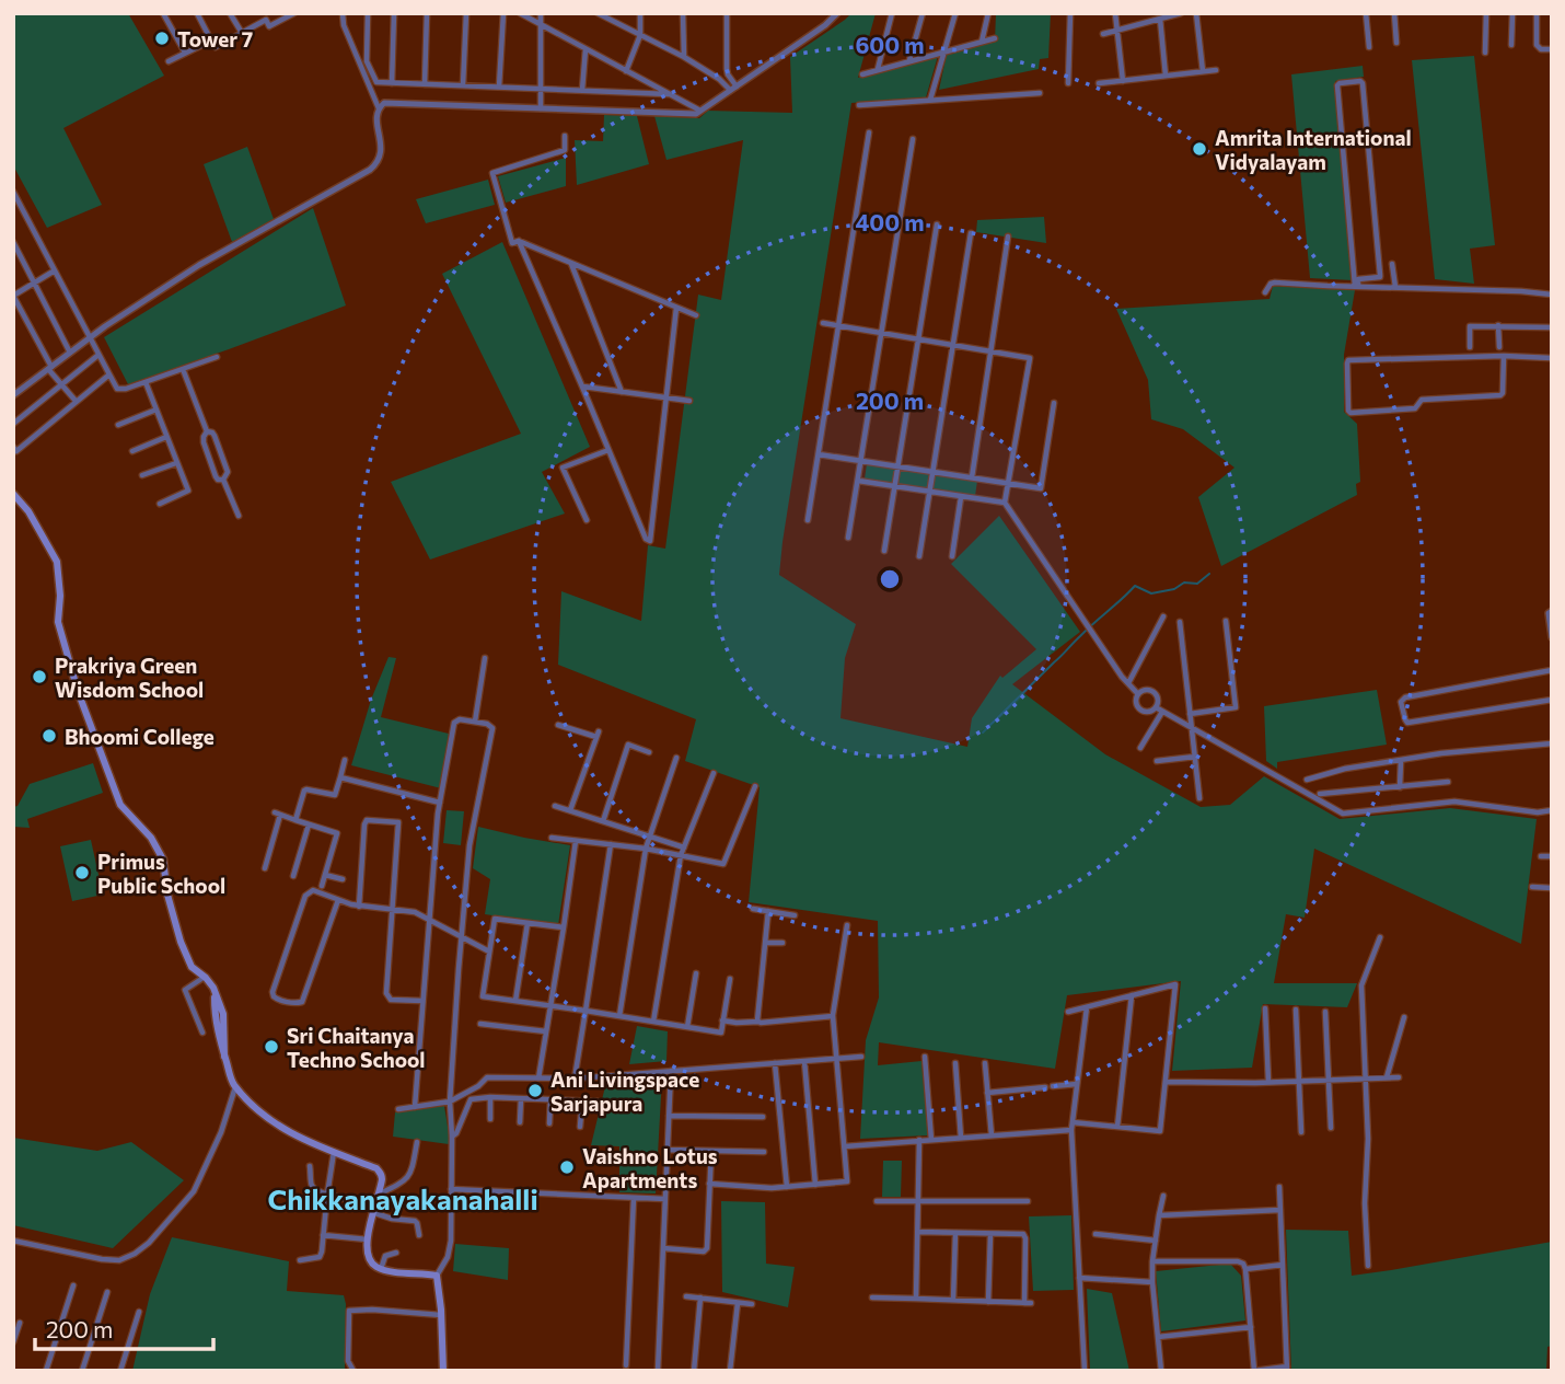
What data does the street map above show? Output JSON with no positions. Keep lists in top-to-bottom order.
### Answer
{
  "districts": ["Chikkanayakanahalli"],
  "places": [
    "Tower 7",
    "Amrita International Vidyalayam",
    "Prakriya Green Wisdom School",
    "Bhoomi College",
    "Primus Public School",
    "Sri Chaitanya Techno School",
    "Ani Livingspace Sarjapura",
    "Vaishno Lotus Apartments"
  ],
  "scale_bar": "200 m",
  "rings": ["600 m", "400 m", "200 m"]
}
